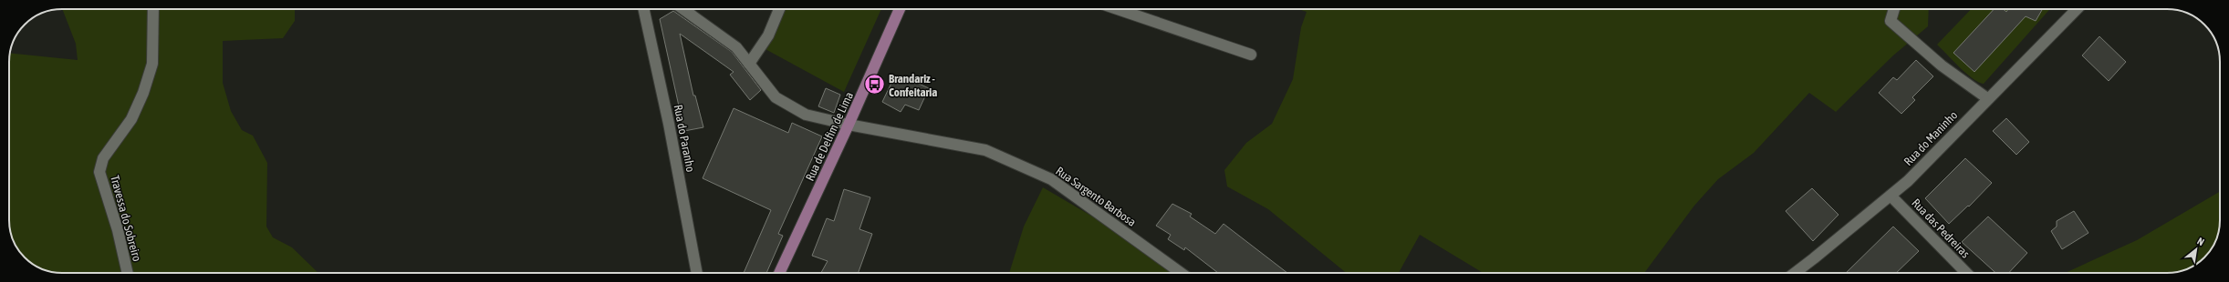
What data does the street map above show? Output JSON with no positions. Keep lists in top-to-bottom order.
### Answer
{
  "streets": {
    "main road": ["Rua de Delfim de Lima"],
    "street": [
      "Rua do Paranho",
      "Rua do Maninho",
      "Rua Sargento Barbosa",
      "Travessa do Sobreiro",
      "Rua das Pedreiras"
    ]
  },
  "crossings": [
    ["Rua de Delfim de Lima", "Rua Sargento Barbosa"],
    ["Rua do Maninho", "Rua das Pedreiras"]
  ],
  "places": {
    "bus stop": ["Brandariz - Confeitaria"]
  },
  "north": "top right"
}
